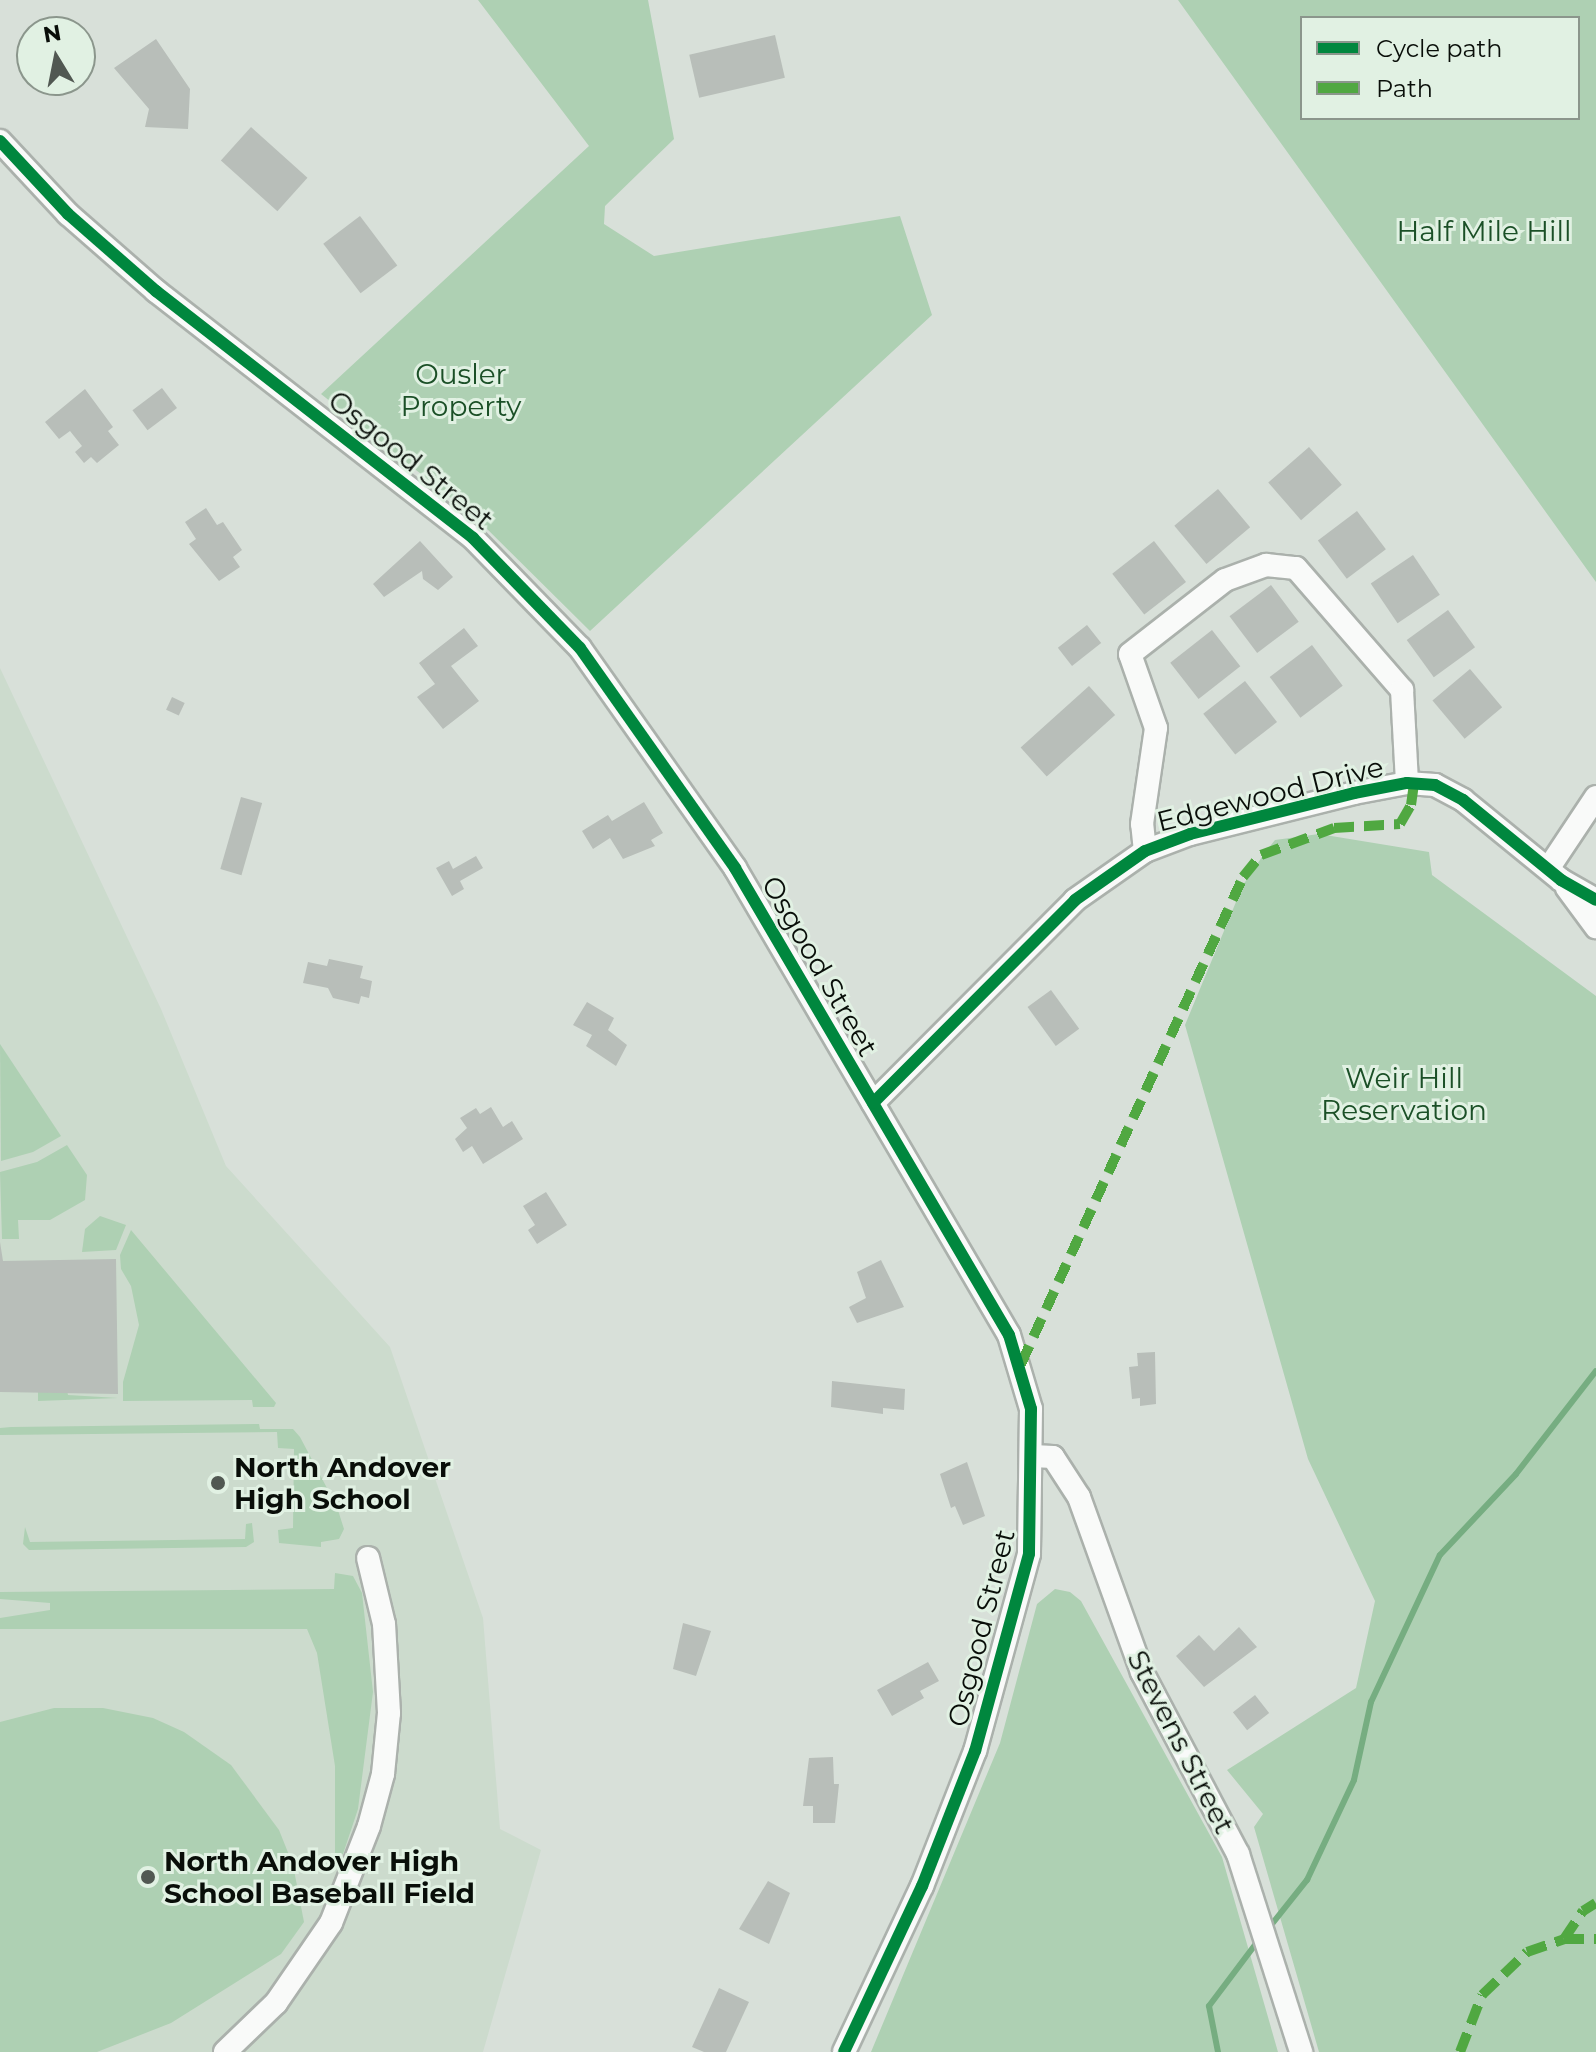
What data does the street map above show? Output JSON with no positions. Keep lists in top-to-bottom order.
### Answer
{
  "streets": {
    "street": ["Osgood Street", "Edgewood Drive", "Stevens Street"]
  },
  "crossings": [
    ["Osgood Street", "Edgewood Drive"],
    ["Osgood Street", "Stevens Street"]
  ],
  "parks": ["Half Mile Hill", "Ousler Property", "Weir Hill Reservation"],
  "places": ["North Andover High School", "North Andover High School Baseball Field"],
  "legend": ["Cycle path", "Path"],
  "north": "top"
}
